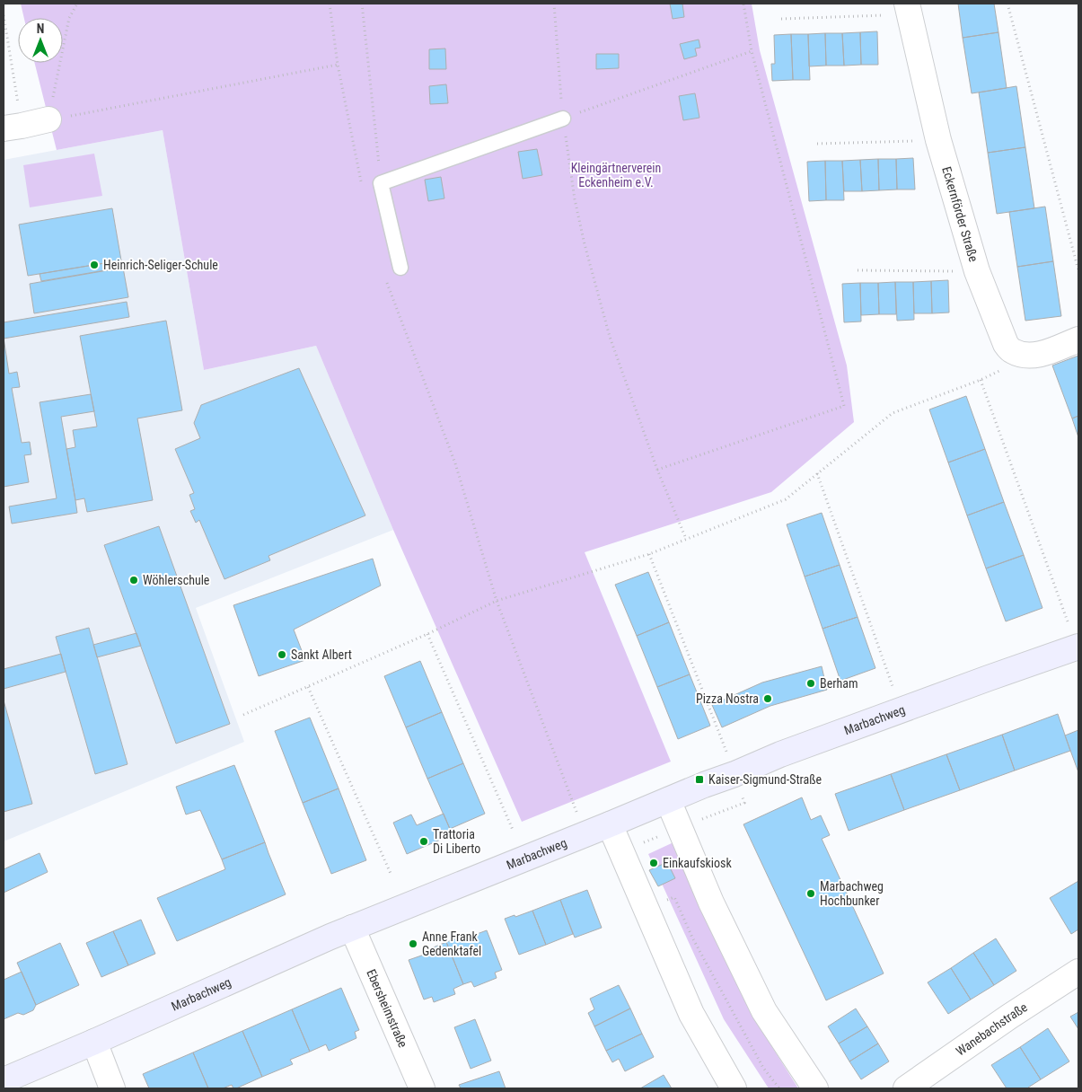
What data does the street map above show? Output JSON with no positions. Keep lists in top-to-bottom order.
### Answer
{
  "streets": {
    "main road": ["Marbachweg"],
    "street": ["Eckernförder Straße", "Ebersheimstraße", "Wanebachstraße"]
  },
  "crossings": [
    ["Marbachweg", "Ebersheimstraße"]
  ],
  "parks": ["Kleingärtnerverein Eckenheim e.V."],
  "places": {
    "other": [
      "Heinrich-Seliger-Schule",
      "Wöhlerschule",
      "Sankt Albert",
      "Berham",
      "Pizza Nostra",
      "Trattoria Di Liberto",
      "Einkaufskiosk",
      "Marbachweg Hochbunker",
      "Anne Frank Gedenktafel"
    ],
    "transit": ["Kaiser-Sigmund-Straße"]
  },
  "north": "top"
}
